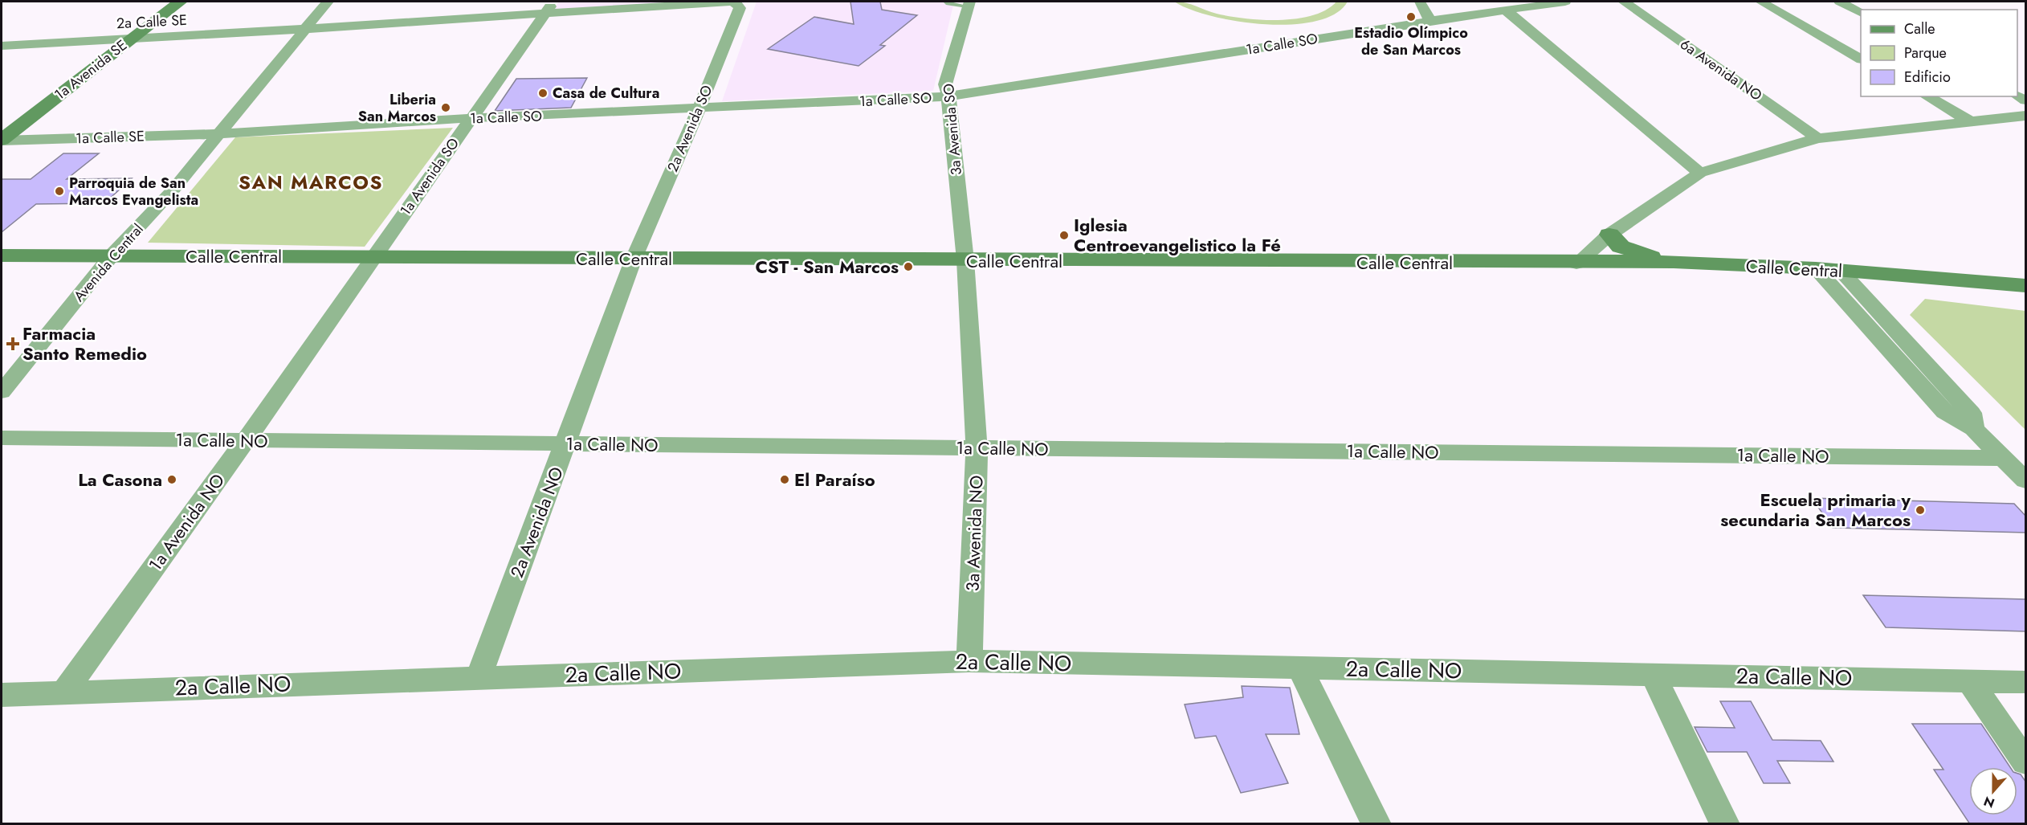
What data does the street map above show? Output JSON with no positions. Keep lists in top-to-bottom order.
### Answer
{
  "streets": {
    "main road": ["1a Avenida SE", "Calle Central"],
    "street": [
      "2a Calle SE",
      "1a Calle SO",
      "6a Avenida NO",
      "2a Avenida SO",
      "3a Avenida SO",
      "1a Calle SE",
      "1a Avenida SO",
      "Avenida Central",
      "1a Calle NO",
      "1a Avenida NO",
      "2a Avenida NO",
      "3a Avenida NO",
      "2a Calle NO"
    ]
  },
  "crossings": [
    ["2a Calle SE", "1a Avenida SE"],
    ["2a Calle SE", "2a Avenida SO"],
    ["2a Calle SE", "1a Avenida SO"],
    ["2a Calle SE", "Avenida Central"],
    ["1a Calle SO", "2a Avenida SO"],
    ["1a Calle SO", "3a Avenida SO"],
    ["1a Calle SO", "1a Calle SE"],
    ["1a Calle SO", "1a Avenida SO"],
    ["1a Calle SO", "Avenida Central"],
    ["1a Avenida SE", "1a Calle SE"],
    ["2a Avenida SO", "Calle Central"],
    ["2a Avenida SO", "2a Avenida NO"],
    ["3a Avenida SO", "Calle Central"],
    ["3a Avenida SO", "3a Avenida NO"],
    ["1a Calle SE", "Avenida Central"],
    ["1a Avenida SO", "Calle Central"],
    ["1a Avenida SO", "1a Avenida NO"],
    ["Calle Central", "Avenida Central"],
    ["Calle Central", "1a Avenida NO"],
    ["Calle Central", "2a Avenida NO"],
    ["Calle Central", "3a Avenida NO"],
    ["1a Calle NO", "1a Avenida NO"],
    ["1a Calle NO", "2a Avenida NO"],
    ["1a Calle NO", "3a Avenida NO"],
    ["1a Avenida NO", "2a Calle NO"],
    ["2a Avenida NO", "2a Calle NO"],
    ["3a Avenida NO", "2a Calle NO"]
  ],
  "districts": ["SAN MARCOS"],
  "places": {
    "other": [
      "Estadio Olímpico de San Marcos",
      "Casa de Cultura",
      "Liberia San Marcos",
      "Parroquia de San Marcos Evangelista",
      "Iglesia Centroevangelistico la Fé",
      "CST - San Marcos",
      "La Casona",
      "El Paraíso",
      "Escuela primaria y secundaria San Marcos"
    ],
    "health": ["Farmacia Santo Remedio"]
  },
  "legend": ["Calle", "Parque", "Edificio"],
  "north": "bottom"
}
